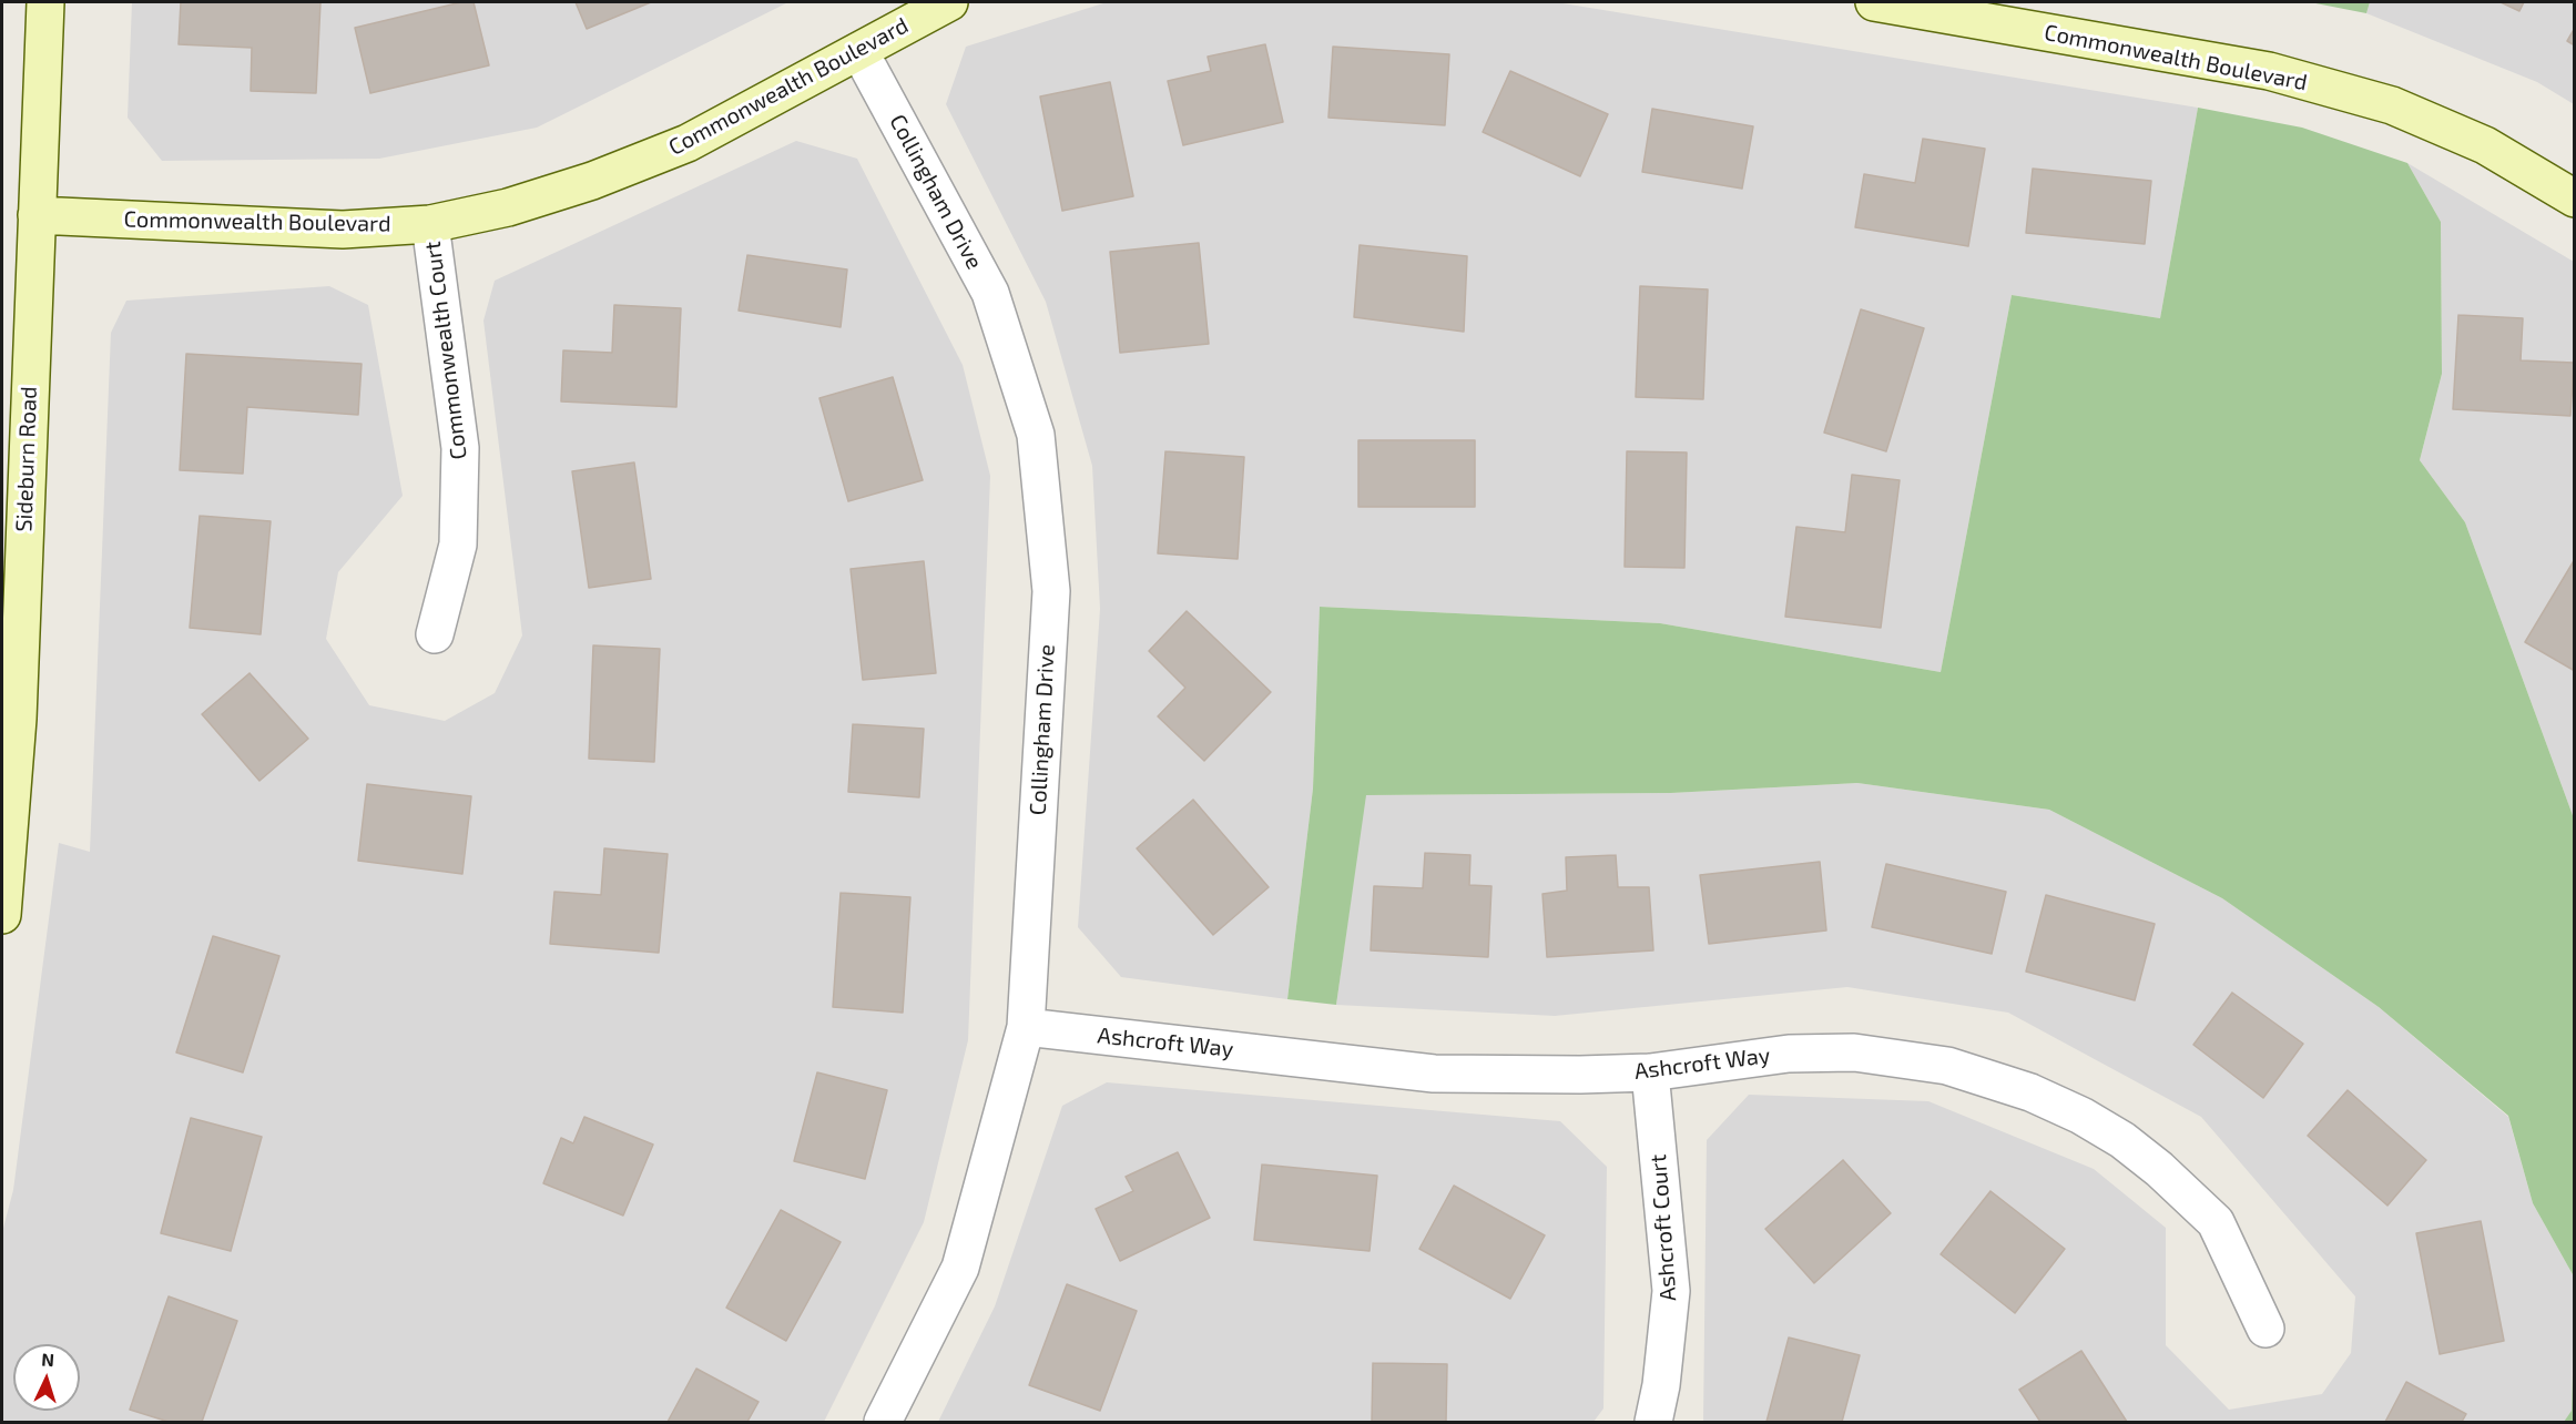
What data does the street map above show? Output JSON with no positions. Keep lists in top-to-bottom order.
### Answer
{
  "streets": {
    "street": [
      "Commonwealth Boulevard",
      "Collingham Drive",
      "Commonwealth Court",
      "Sideburn Road",
      "Ashcroft Way",
      "Ashcroft Court"
    ]
  },
  "crossings": [
    ["Commonwealth Boulevard", "Collingham Drive"],
    ["Commonwealth Boulevard", "Commonwealth Court"],
    ["Commonwealth Boulevard", "Sideburn Road"],
    ["Collingham Drive", "Ashcroft Way"],
    ["Ashcroft Way", "Ashcroft Court"]
  ],
  "north": "top"
}
